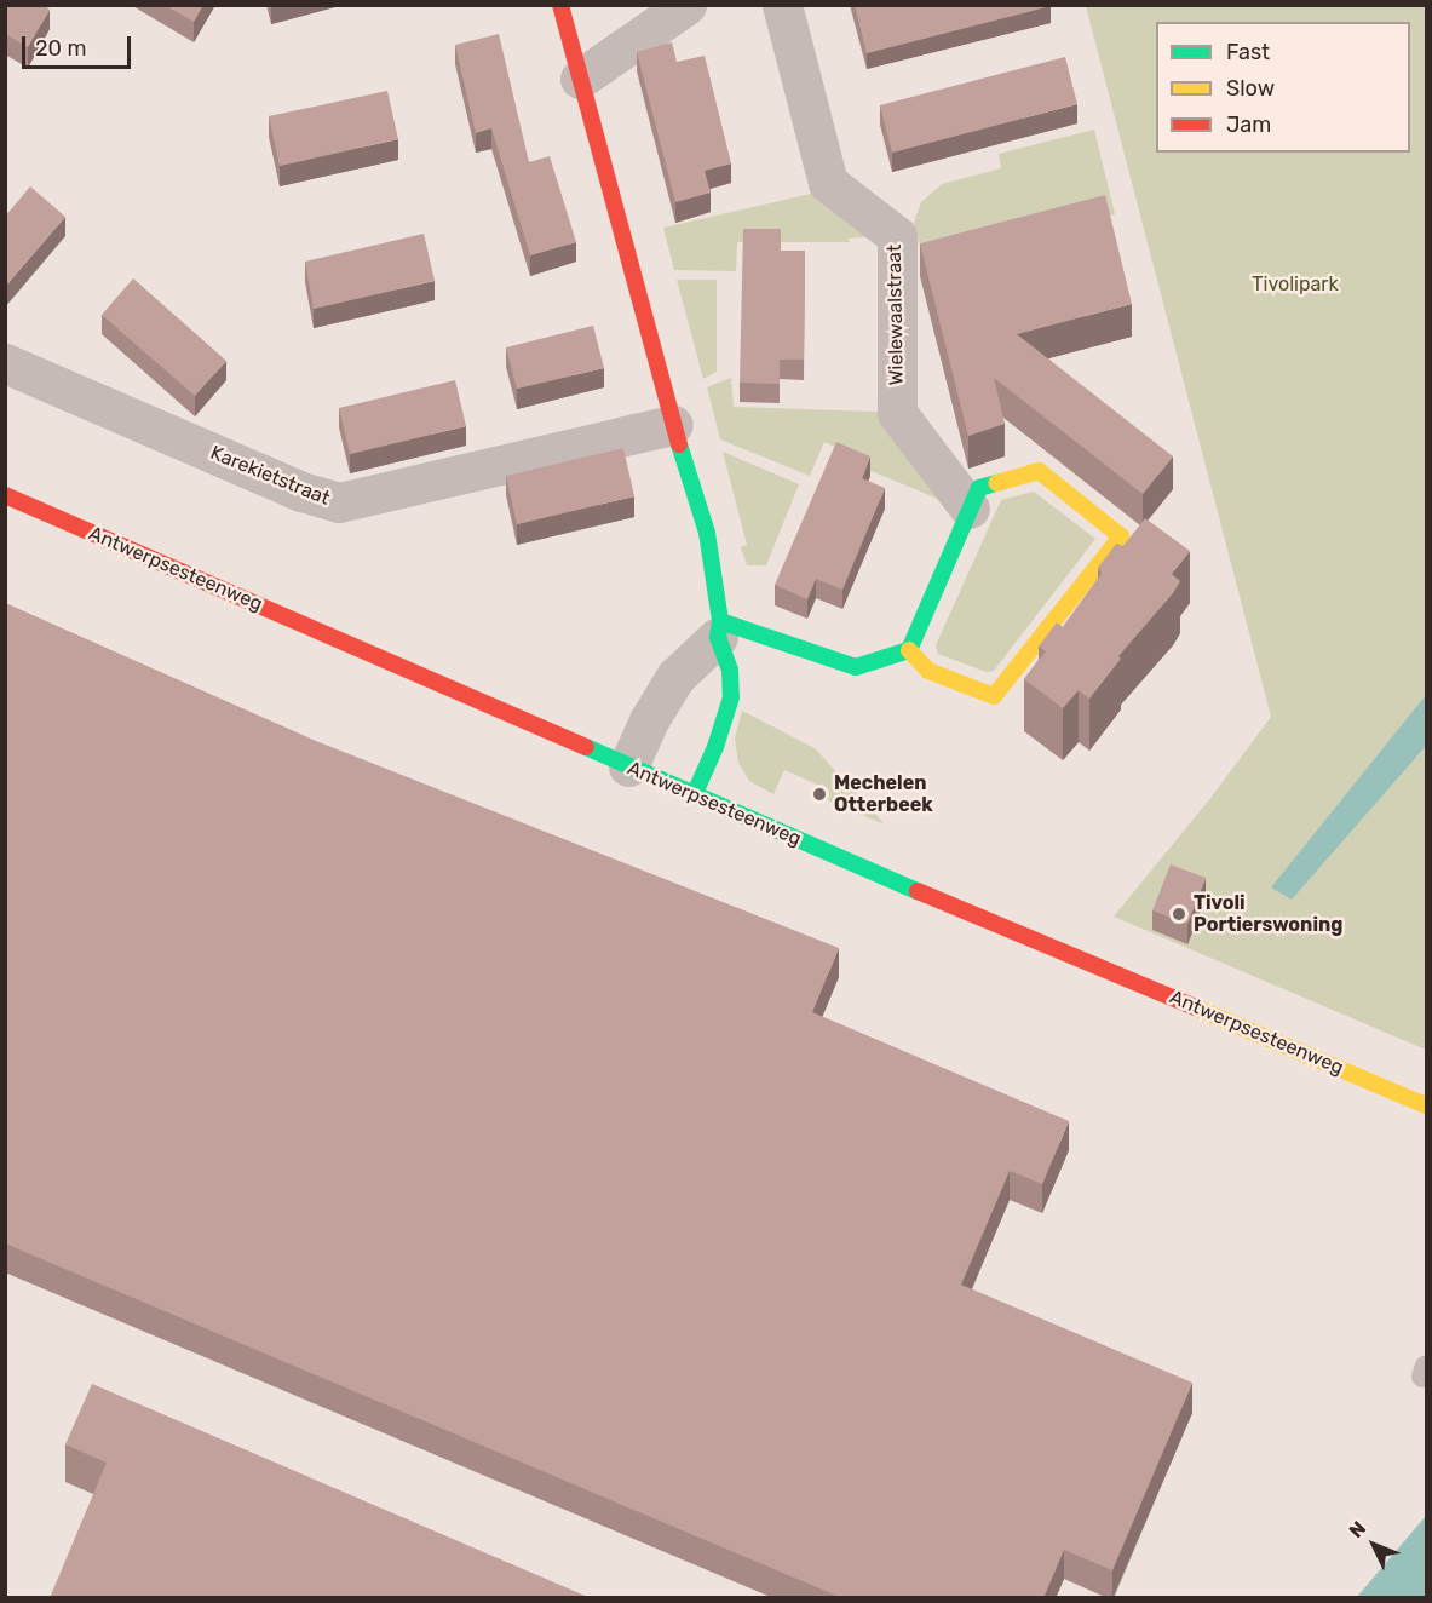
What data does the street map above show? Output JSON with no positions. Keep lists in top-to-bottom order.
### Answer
{
  "streets": {
    "street": ["Wielewaalstraat", "Karekietstraat", "Antwerpsesteenweg"]
  },
  "parks": ["Tivolipark"],
  "places": ["Mechelen Otterbeek", "Tivoli Portierswoning"],
  "legend": ["Fast", "Slow", "Jam"],
  "scale_bar": "20 m",
  "north": "top left"
}
